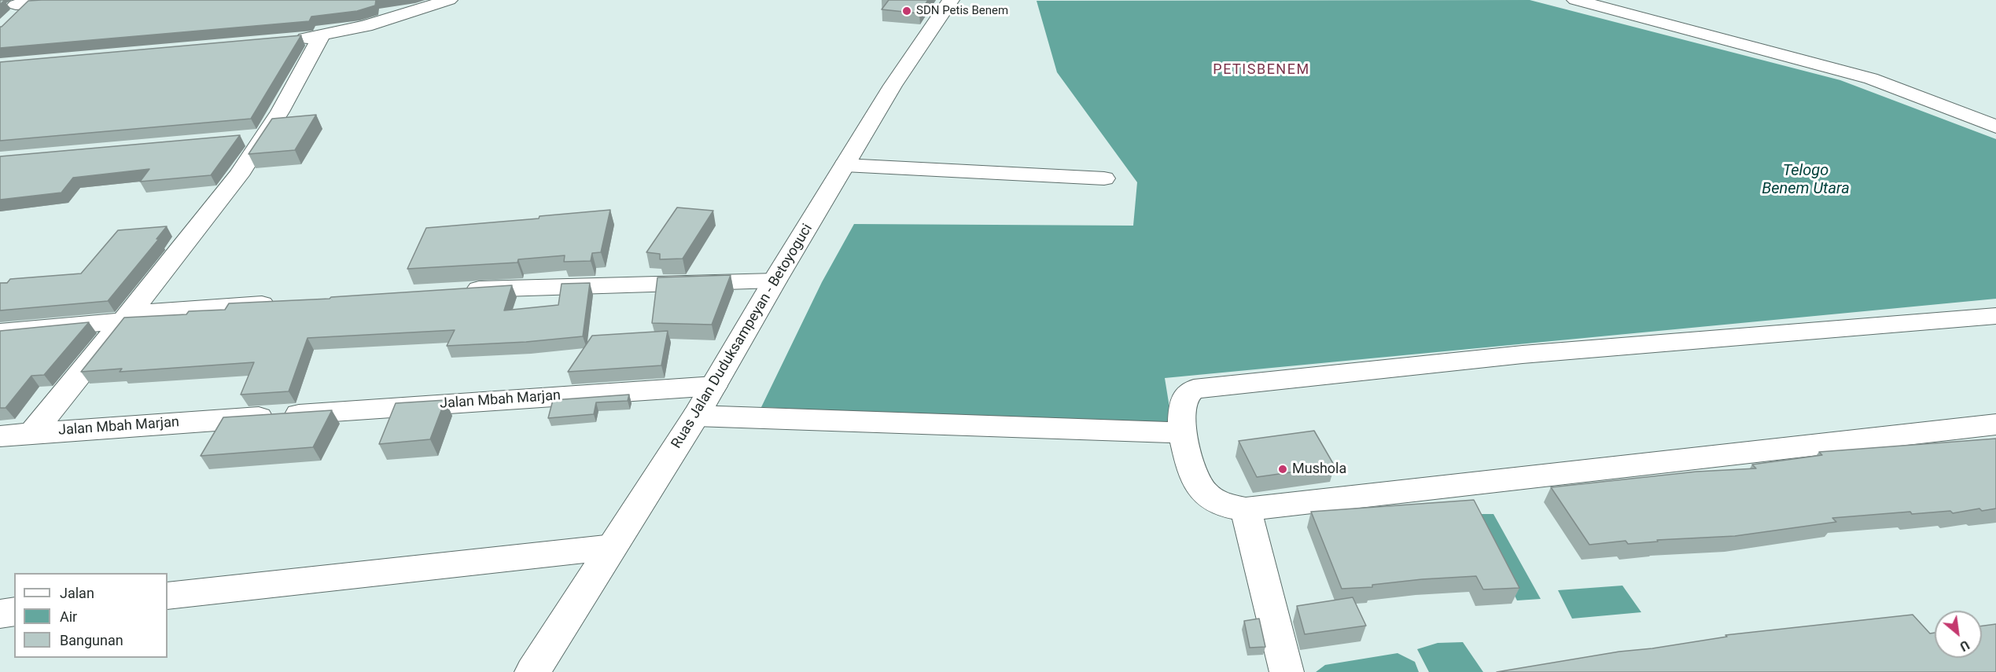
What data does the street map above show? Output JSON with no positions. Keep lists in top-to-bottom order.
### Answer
{
  "streets": {
    "street": ["Ruas Jalan Duduksampeyan - Betoyoguci", "Jalan Mbah Marjan"]
  },
  "crossings": [
    ["Ruas Jalan Duduksampeyan - Betoyoguci", "Jalan Mbah Marjan"]
  ],
  "districts": ["PETISBENEM"],
  "water": ["Telogo Benem Utara"],
  "places": ["SDN Petis Benem", "Mushola"],
  "legend": ["Jalan", "Air", "Bangunan"],
  "north": "bottom right"
}
